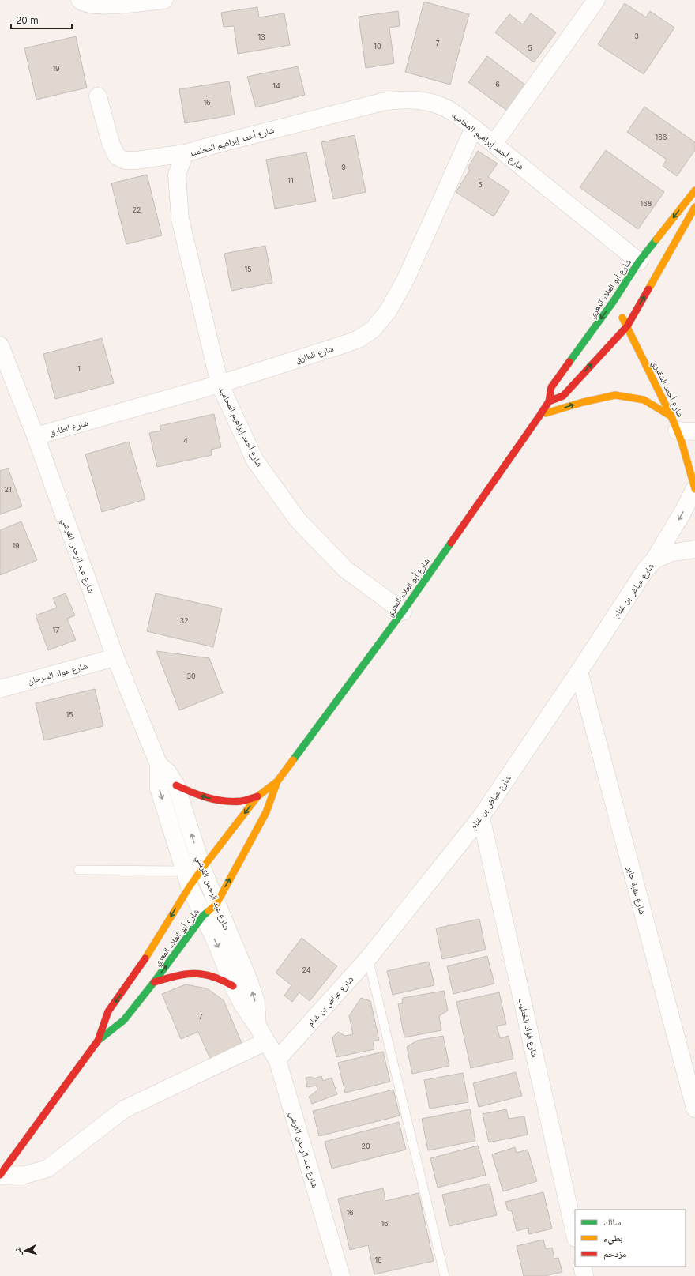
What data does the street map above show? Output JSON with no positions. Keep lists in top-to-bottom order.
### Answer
{
  "streets": {
    "street": [
      "شارع أحمد إبراهيم المحاميد",
      "شارع أبو العلاء المعري",
      "شارع الطارق",
      "شارع أحمد الشقيري",
      "شارع عبد الرحمن القرشي",
      "شارع عياض بن غنام",
      "شارع عواد السرحان",
      "شارع عقبة جابر",
      "شارع فؤاد الخطيب"
    ]
  },
  "crossings": [
    ["شارع أحمد إبراهيم المحاميد", "شارع أبو العلاء المعري"],
    ["شارع أحمد إبراهيم المحاميد", "شارع الطارق"],
    ["شارع أبو العلاء المعري", "شارع أحمد الشقيري"],
    ["شارع أبو العلاء المعري", "شارع عبد الرحمن القرشي"],
    ["شارع الطارق", "شارع عبد الرحمن القرشي"],
    ["شارع عبد الرحمن القرشي", "شارع عياض بن غنام"],
    ["شارع عبد الرحمن القرشي", "شارع عواد السرحان"],
    ["شارع عياض بن غنام", "شارع عقبة جابر"],
    ["شارع عياض بن غنام", "شارع فؤاد الخطيب"]
  ],
  "house_numbers": [
    "3",
    "13",
    "7",
    "10",
    "5",
    "19",
    "6",
    "14",
    "16",
    "166",
    "9",
    "11",
    "5",
    "168",
    "22",
    "15",
    "1",
    "4",
    "21",
    "19",
    "32",
    "17",
    "30",
    "15",
    "24",
    "7",
    "20",
    "16",
    "16",
    "16"
  ],
  "legend": ["سالك", "بطيء", "مزدحم"],
  "scale_bar": "20 m",
  "north": "left"
}
